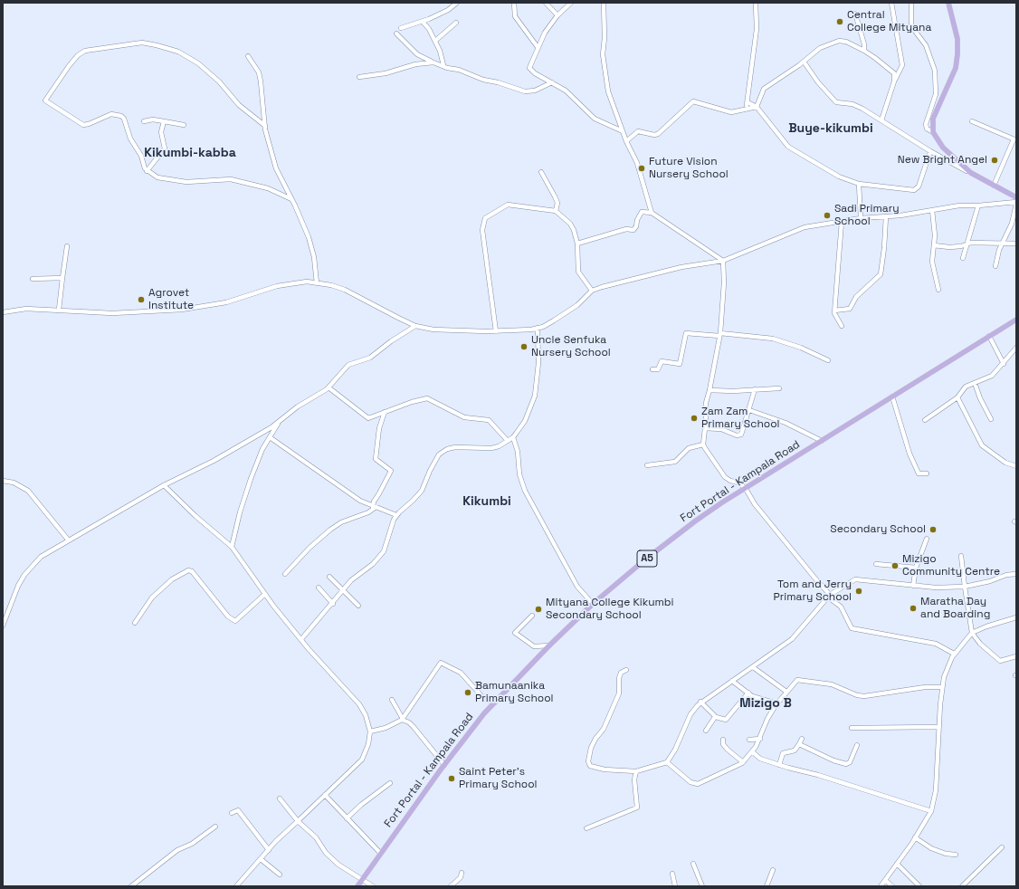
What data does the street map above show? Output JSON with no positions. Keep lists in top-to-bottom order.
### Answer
{
  "streets": {
    "main road": ["Fort Portal - Kampala Road", "A5"]
  },
  "districts": [
    "Buye-kikumbi",
    "Kikumbi-kabba",
    "Kikumbi",
    "Mizigo B"
  ],
  "places": [
    "Central College Mityana",
    "New Bright Angel",
    "Future Vision Nursery School",
    "Sadi Primary School",
    "Agrovet Institute",
    "Uncle Senfuka Nursery School",
    "Zam Zam Primary School",
    "Secondary School",
    "Mizigo Community Centre",
    "Tom and Jerry Primary School",
    "Maratha Day and Boarding",
    "Mityana College Kikumbi Secondary School",
    "Bamunaanika Primary School",
    "Saint Peter's Primary School"
  ]
}
